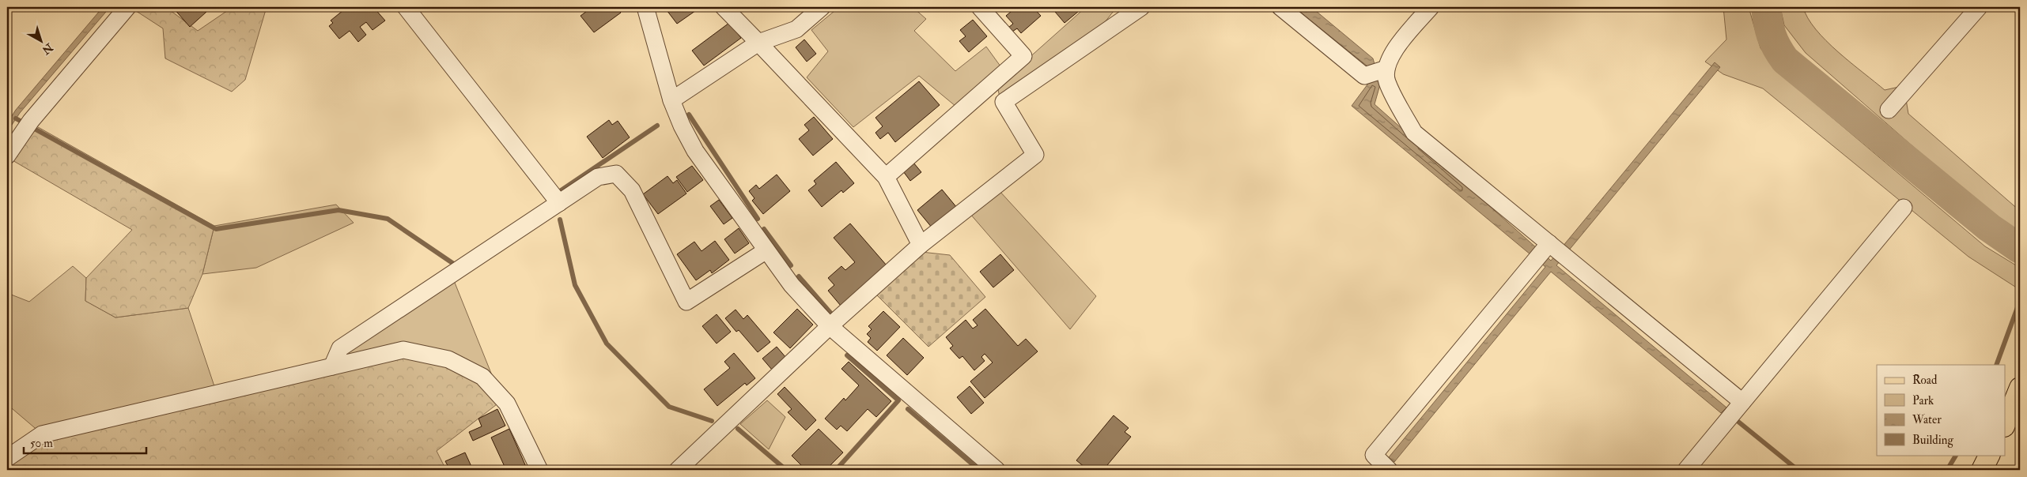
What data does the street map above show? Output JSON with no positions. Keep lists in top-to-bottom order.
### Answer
{
  "legend": [
    "Road",
    "Park",
    "Water",
    "Building"
  ],
  "scale_bar": "50 m",
  "north": "bottom right"
}
